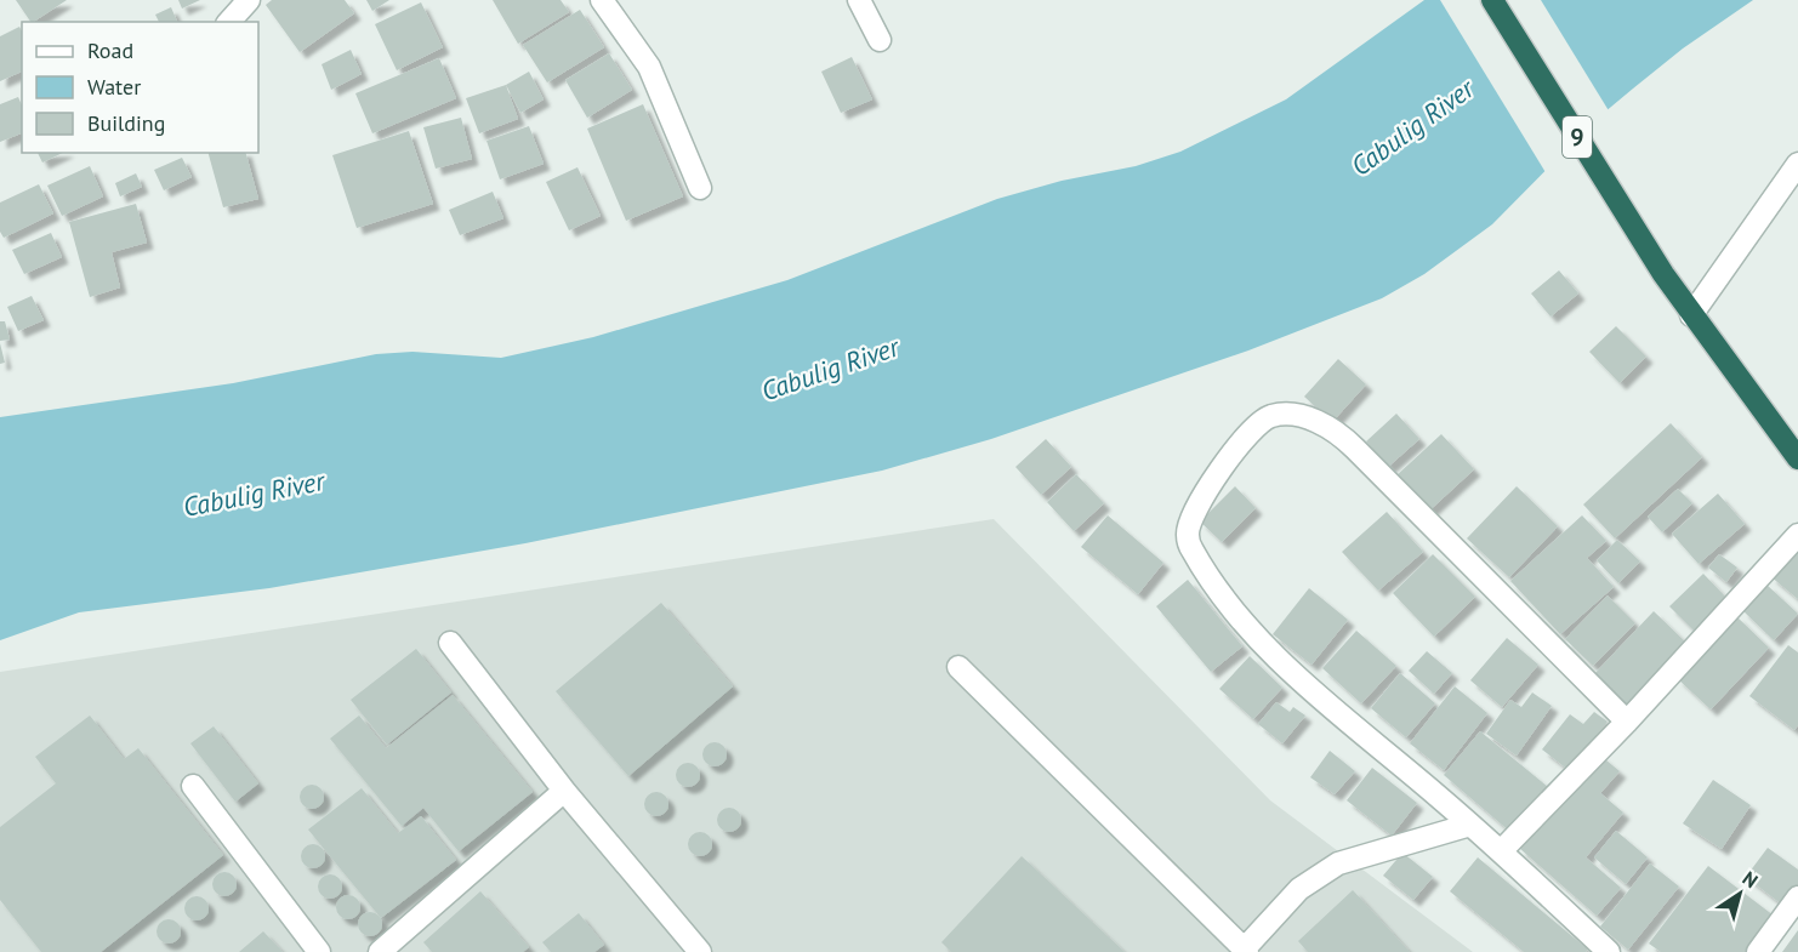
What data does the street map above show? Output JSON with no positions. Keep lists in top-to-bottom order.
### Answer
{
  "streets": {
    "highway": ["9"]
  },
  "water": ["Cabulig River"],
  "legend": ["Road", "Water", "Building"],
  "north": "top right"
}
